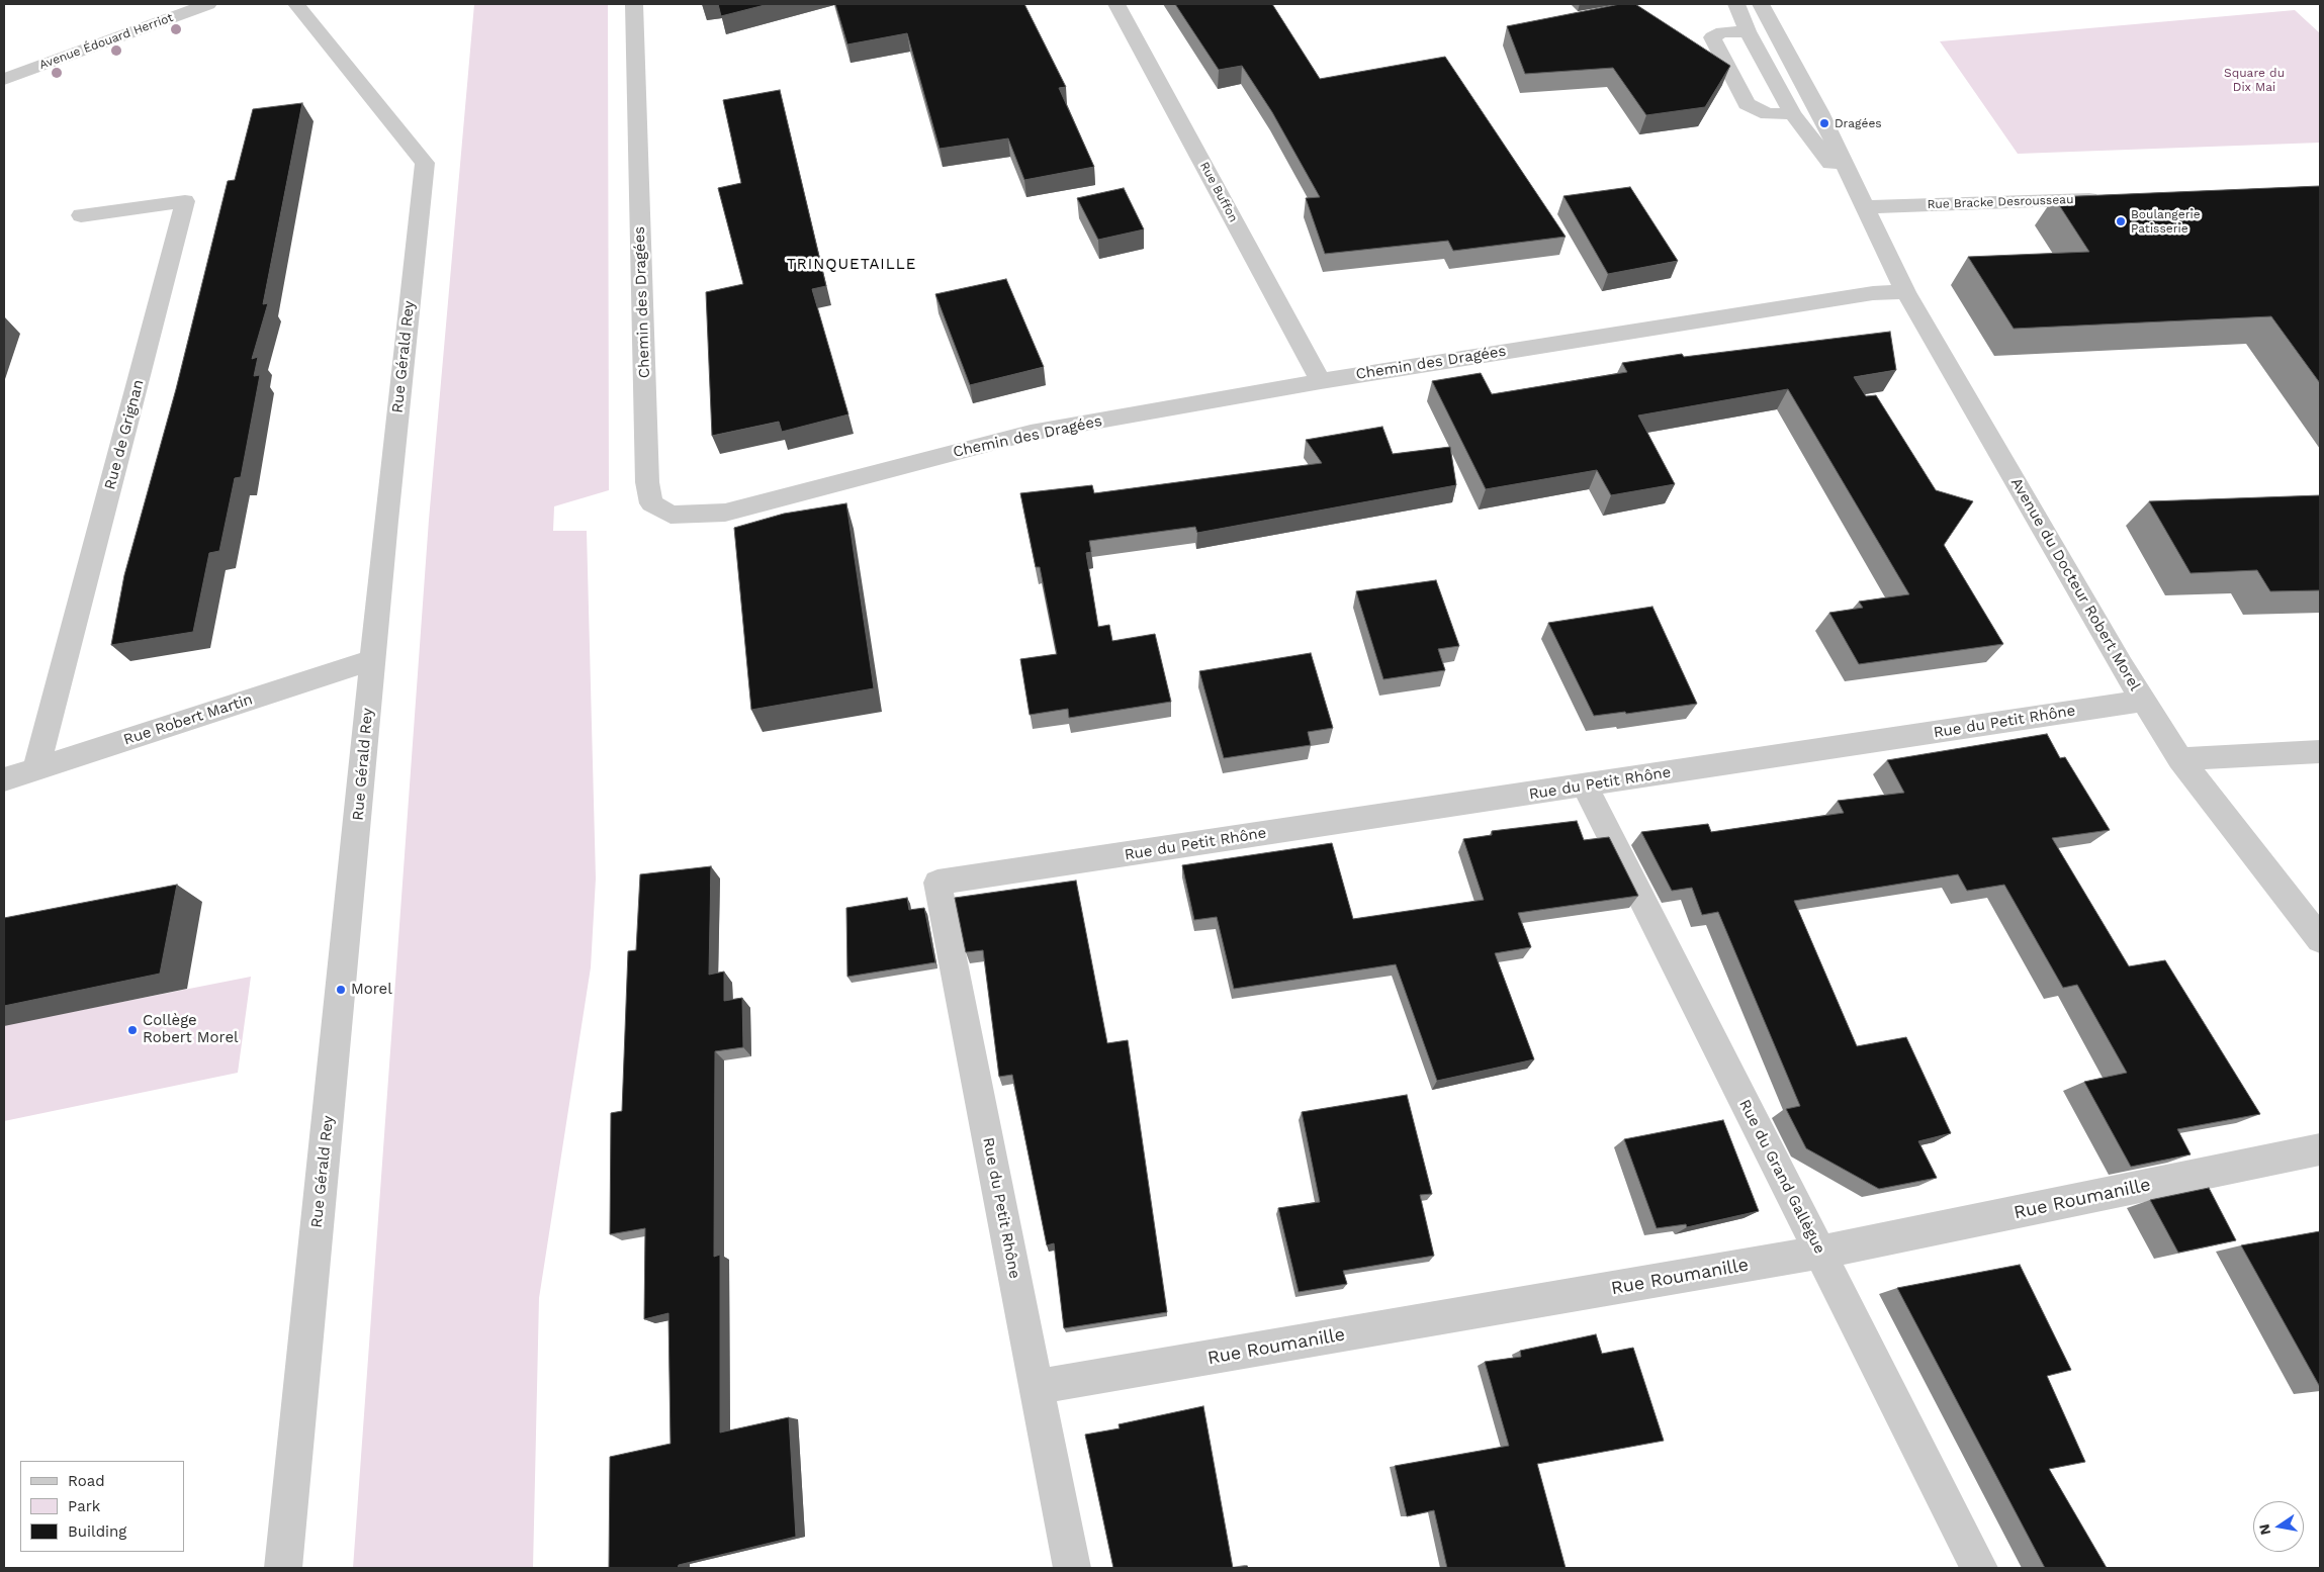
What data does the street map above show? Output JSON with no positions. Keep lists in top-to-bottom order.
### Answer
{
  "streets": {
    "street": [
      "Avenue Édouard Herriot",
      "Rue Buffon",
      "Rue Bracke Desrousseau",
      "Chemin des Dragées",
      "Rue Gérald Rey",
      "Rue de Grignan",
      "Avenue du Docteur Robert Morel",
      "Rue Robert Martin",
      "Rue du Petit Rhône",
      "Rue du Grand Gallègue",
      "Rue Roumanille"
    ]
  },
  "crossings": [
    ["Rue Buffon", "Chemin des Dragées"],
    ["Rue Bracke Desrousseau", "Avenue du Docteur Robert Morel"],
    ["Chemin des Dragées", "Avenue du Docteur Robert Morel"],
    ["Rue Gérald Rey", "Rue Robert Martin"],
    ["Rue de Grignan", "Rue Robert Martin"],
    ["Avenue du Docteur Robert Morel", "Rue du Petit Rhône"],
    ["Rue du Petit Rhône", "Rue du Grand Gallègue"],
    ["Rue du Petit Rhône", "Rue Roumanille"],
    ["Rue du Grand Gallègue", "Rue Roumanille"]
  ],
  "districts": ["TRINQUETAILLE"],
  "parks": ["Square du Dix Mai"],
  "places": [
    "Dragées",
    "Boulangerie Patisserie",
    "Morel",
    "Collège Robert Morel"
  ],
  "legend": ["Road", "Park", "Building"],
  "north": "left"
}
